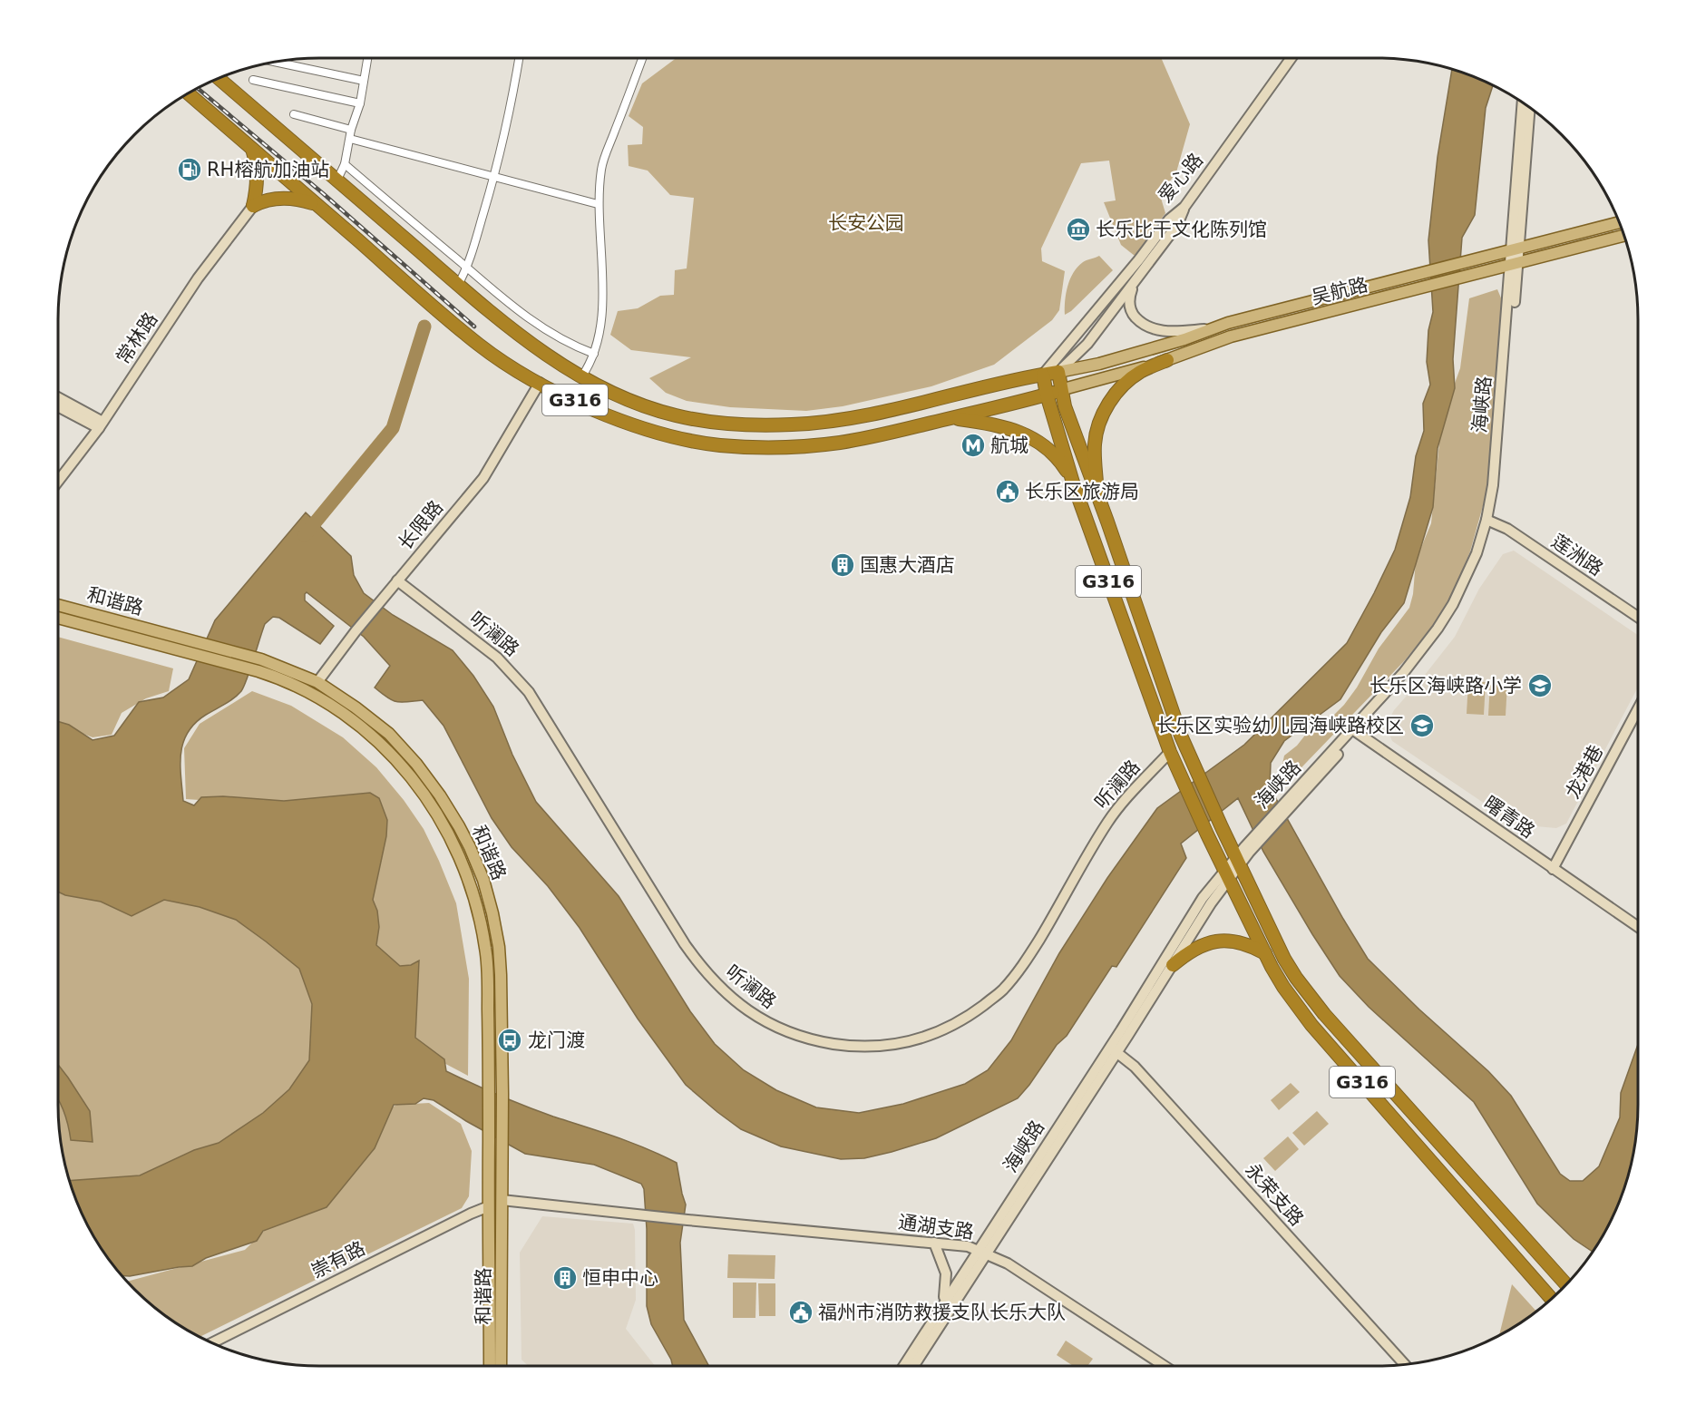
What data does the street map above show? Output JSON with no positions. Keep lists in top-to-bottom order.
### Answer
{
  "streets": {
    "highway": ["G316"],
    "main road": ["吴航路", "和谐路"],
    "street": [
      "爱心路",
      "常林路",
      "海峡路",
      "长限路",
      "莲洲路",
      "听澜路",
      "龙港巷",
      "曙青路",
      "永荣支路",
      "通湖支路",
      "崇有路"
    ]
  },
  "crossings": [
    ["爱心路", "G316"],
    ["吴航路", "G316"],
    ["吴航路", "海峡路"],
    ["G316", "海峡路"],
    ["G316", "长限路"],
    ["G316", "听澜路"],
    ["海峡路", "莲洲路"],
    ["海峡路", "曙青路"],
    ["海峡路", "永荣支路"],
    ["海峡路", "通湖支路"],
    ["长限路", "和谐路"],
    ["长限路", "听澜路"],
    ["和谐路", "通湖支路"],
    ["和谐路", "崇有路"],
    ["龙港巷", "曙青路"]
  ],
  "parks": ["长安公园"],
  "places": {
    "fuel station": ["RH榕航加油站"],
    "museum": ["长乐比干文化陈列馆"],
    "metro station": ["航城"],
    "public building": ["长乐区旅游局", "福州市消防救援支队长乐大队"],
    "building": ["国惠大酒店", "恒申中心"],
    "school or university": ["长乐区海峡路小学", "长乐区实验幼儿园海峡路校区"],
    "bus stop": ["龙门渡"]
  }
}
